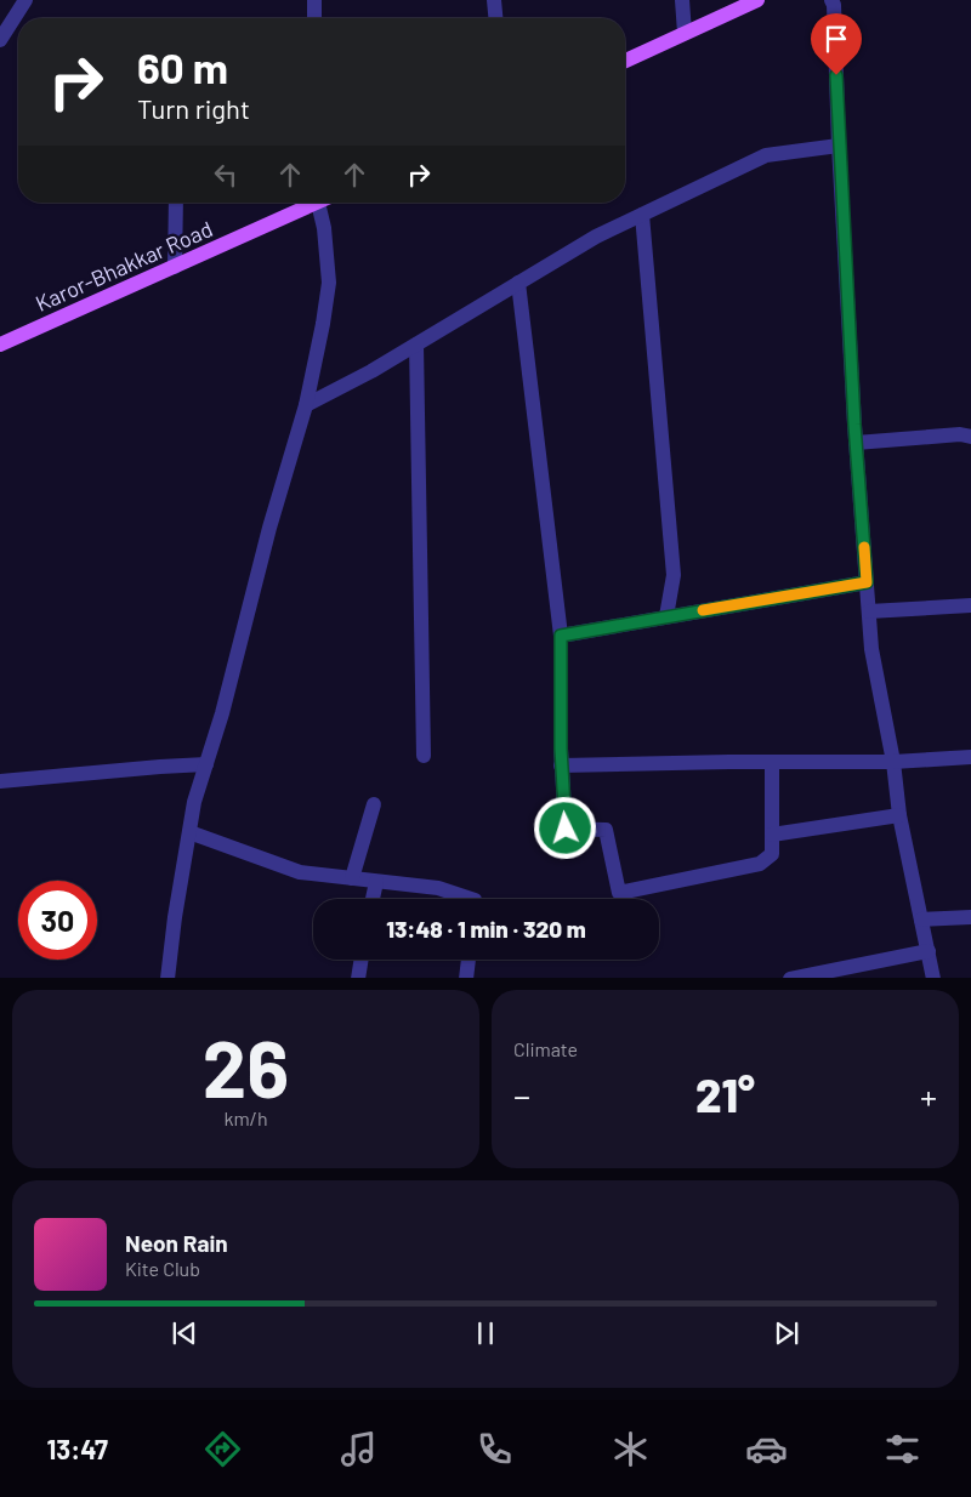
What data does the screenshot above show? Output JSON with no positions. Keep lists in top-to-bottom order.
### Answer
{
  "streets": {
    "main road": ["Karor-Bhakkar Road"]
  },
  "page": {
    "turn": ["60 m", "Turn right"],
    "limit": "30",
    "trip": "13:48 · 1 min · 320 m",
    "tile": [
      ["26", "km/h"],
      "Climate"
    ],
    "heat": ["−", "21°", "+"],
    "song": ["Neon Rain", "Kite Club"],
    "tabs": "13:47"
  }
}
